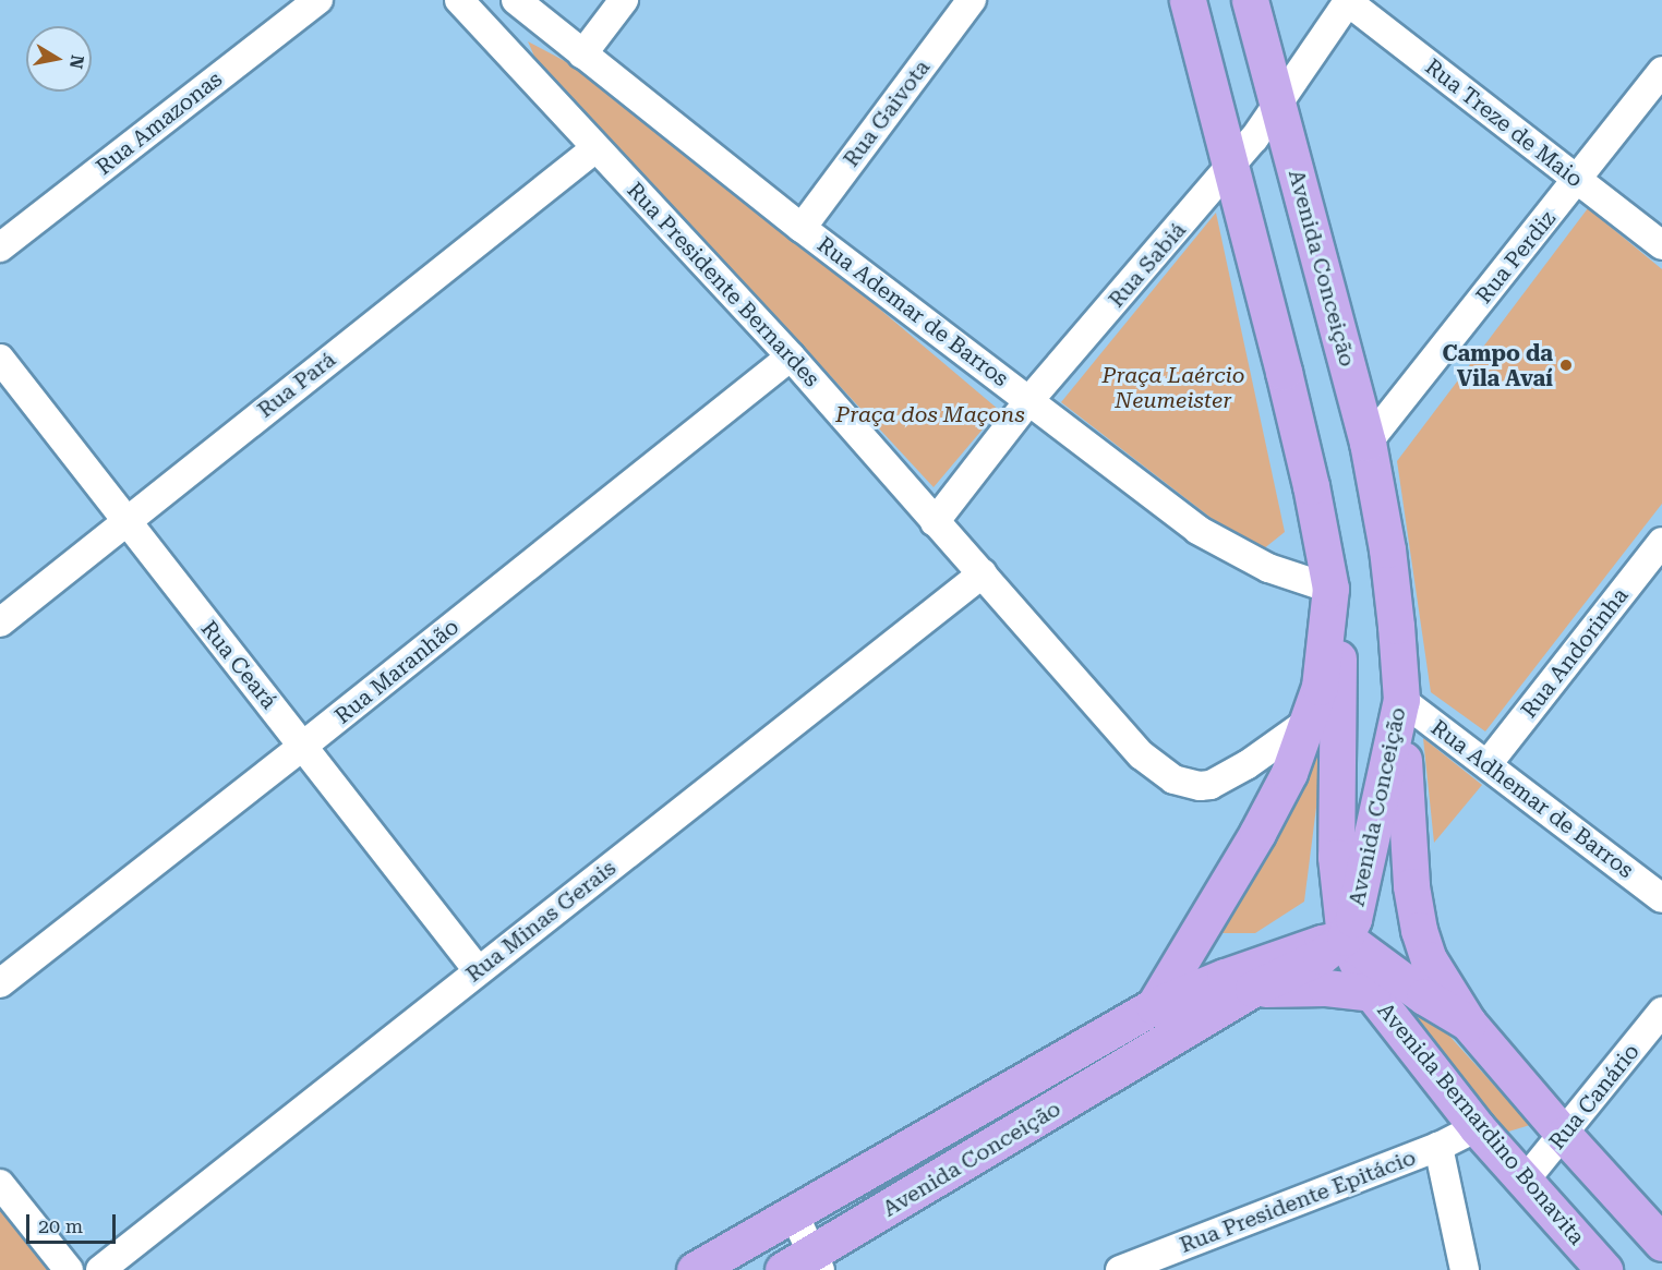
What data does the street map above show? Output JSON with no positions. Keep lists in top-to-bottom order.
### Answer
{
  "streets": {
    "main road": ["Avenida Conceição", "Avenida Bernardino Bonavita"],
    "street": [
      "Rua Gaivota",
      "Rua Amazonas",
      "Rua Treze de Maio",
      "Rua Perdiz",
      "Rua Sabiá",
      "Rua Presidente Bernardes",
      "Rua Ademar de Barros",
      "Rua Pará",
      "Rua Andorinha",
      "Rua Ceará",
      "Rua Maranhão",
      "Rua Adhemar de Barros",
      "Rua Minas Gerais",
      "Rua Canário",
      "Rua Presidente Epitácio"
    ]
  },
  "crossings": [
    ["Rua Gaivota", "Rua Ademar de Barros"],
    ["Rua Treze de Maio", "Rua Perdiz"],
    ["Rua Treze de Maio", "Rua Sabiá"],
    ["Rua Perdiz", "Avenida Conceição"],
    ["Rua Sabiá", "Avenida Conceição"],
    ["Rua Sabiá", "Rua Presidente Bernardes"],
    ["Rua Sabiá", "Rua Ademar de Barros"],
    ["Avenida Conceição", "Rua Presidente Bernardes"],
    ["Avenida Conceição", "Rua Ademar de Barros"],
    ["Avenida Conceição", "Rua Adhemar de Barros"],
    ["Avenida Conceição", "Avenida Bernardino Bonavita"],
    ["Rua Presidente Bernardes", "Rua Pará"],
    ["Rua Presidente Bernardes", "Rua Maranhão"],
    ["Rua Presidente Bernardes", "Rua Minas Gerais"],
    ["Rua Ademar de Barros", "Avenida Bernardino Bonavita"],
    ["Rua Pará", "Rua Ceará"],
    ["Rua Andorinha", "Rua Adhemar de Barros"],
    ["Rua Ceará", "Rua Maranhão"],
    ["Rua Ceará", "Rua Minas Gerais"],
    ["Rua Canário", "Avenida Bernardino Bonavita"],
    ["Avenida Bernardino Bonavita", "Rua Presidente Epitácio"]
  ],
  "parks": ["Praça Laércio Neumeister", "Praça dos Maçons"],
  "places": ["Campo da Vila Avaí"],
  "scale_bar": "20 m",
  "north": "right"
}
